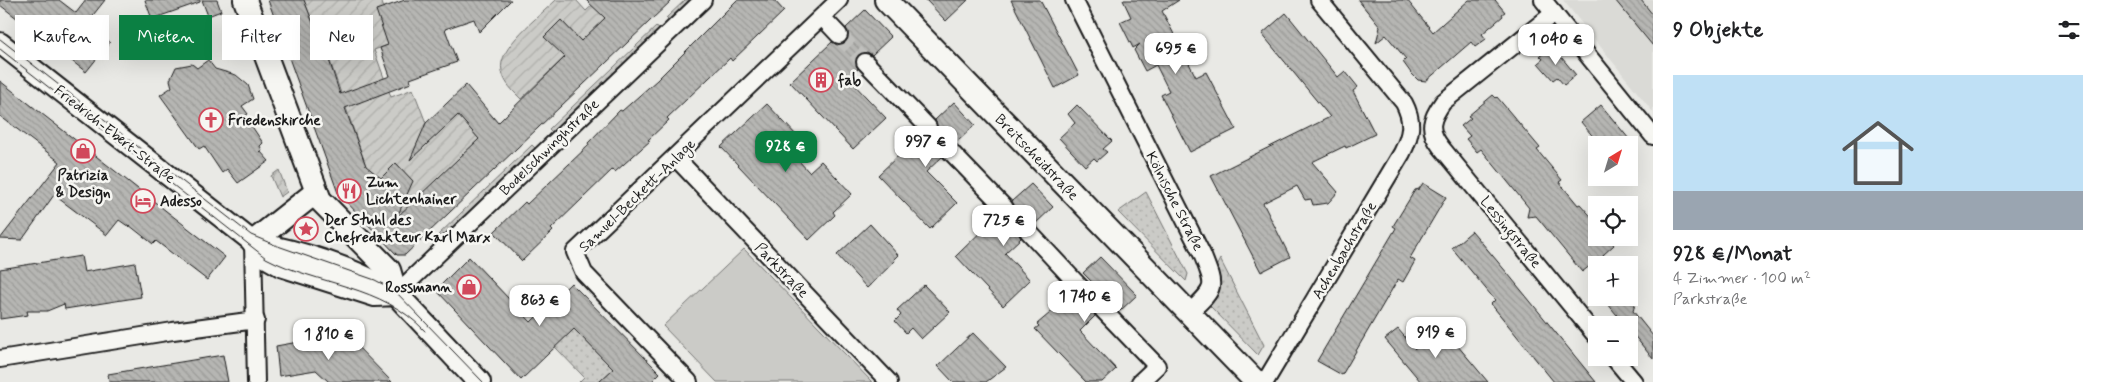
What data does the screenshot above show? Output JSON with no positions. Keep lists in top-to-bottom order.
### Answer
{
  "streets": {
    "main road": ["Friedrich-Ebert-Straße", "Breitscheidstraße"],
    "street": [
      "Bodelschwinghstraße",
      "Samuel-Beckett-Anlage",
      "Kölnische Straße",
      "Lessingstraße",
      "Achenbachstraße",
      "Parkstraße"
    ]
  },
  "crossings": [
    ["Friedrich-Ebert-Straße", "Bodelschwinghstraße"],
    ["Breitscheidstraße", "Kölnische Straße"],
    ["Samuel-Beckett-Anlage", "Parkstraße"]
  ],
  "places": {
    "building": ["fab"],
    "church": ["Friedenskirche"],
    "shop": ["Patrizia & Design", "Rossmann"],
    "restaurant": ["Zum Lichtenhainer"],
    "hotel": ["Adesso"],
    "place": ["Der Stuhl des Chefredakteur Karl Marx"]
  },
  "north": "top right",
  "page": {
    "heading": "9 Objekte",
    "chip": [
      "Kaufen",
      "Mieten",
      "Filter",
      "Neu"
    ],
    "price": [
      "1 040 €",
      "695 €",
      "997 €",
      "928 €",
      "725 €",
      "1 740 €",
      "863 €",
      "919 €",
      "1 810 €"
    ],
    "list": [
      {
        "name": "928 €/Monat",
        "note": "4 Zimmer · 100 m² · Parkstraße"
      }
    ],
    "map_buttons": ["+", "−"]
  }
}
